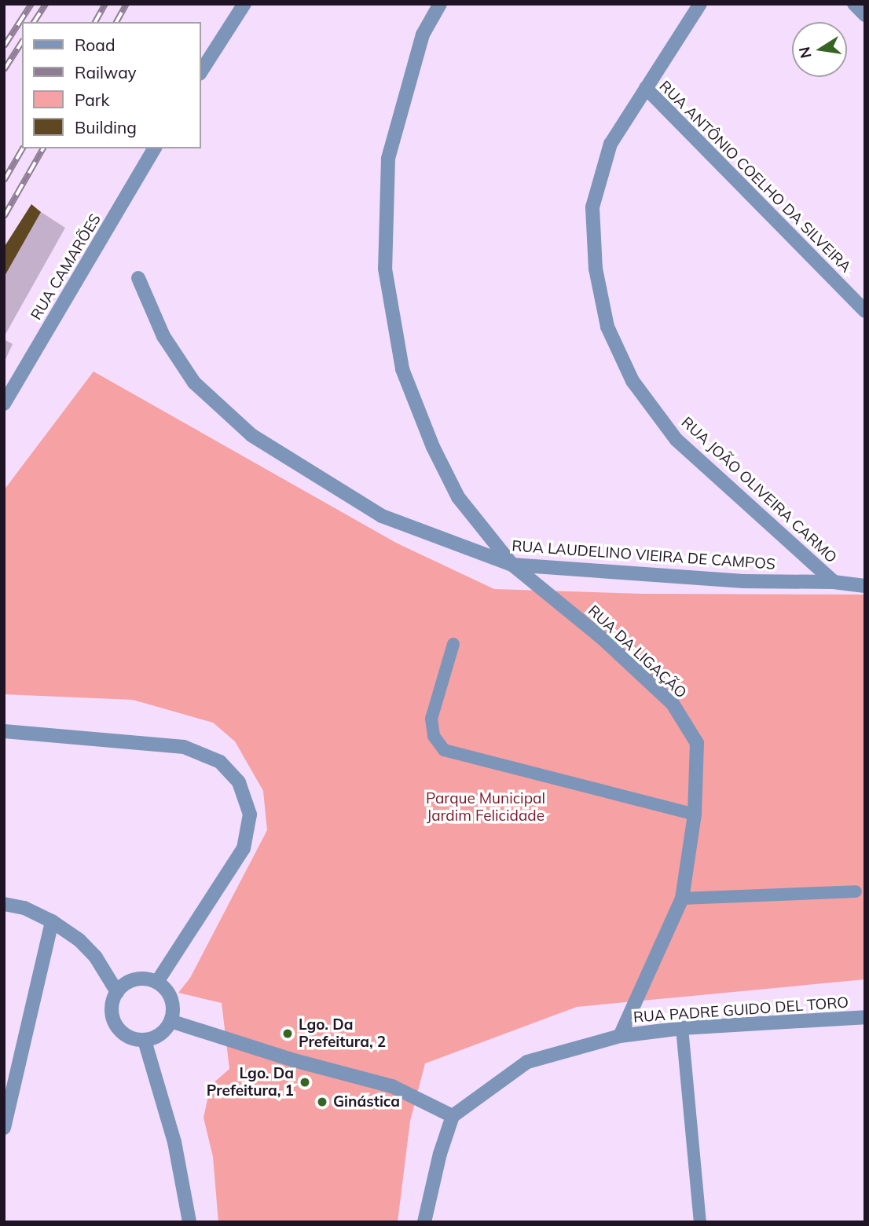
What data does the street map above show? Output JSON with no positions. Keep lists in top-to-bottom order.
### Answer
{
  "streets": {
    "street": [
      "RUA ANTÔNIO COELHO DA SILVEIRA",
      "RUA CAMARÕES",
      "RUA JOÃO OLIVEIRA CARMO",
      "RUA LAUDELINO VIEIRA DE CAMPOS",
      "RUA DA LIGAÇÃO",
      "RUA PADRE GUIDO DEL TORO"
    ]
  },
  "crossings": [
    ["RUA ANTÔNIO COELHO DA SILVEIRA", "RUA JOÃO OLIVEIRA CARMO"],
    ["RUA JOÃO OLIVEIRA CARMO", "RUA LAUDELINO VIEIRA DE CAMPOS"],
    ["RUA LAUDELINO VIEIRA DE CAMPOS", "RUA DA LIGAÇÃO"],
    ["RUA DA LIGAÇÃO", "RUA PADRE GUIDO DEL TORO"]
  ],
  "parks": ["Parque Municipal Jardim Felicidade"],
  "places": ["Lgo. Da Prefeitura, 2", "Lgo. Da Prefeitura, 1", "Ginástica"],
  "legend": [
    "Road",
    "Railway",
    "Park",
    "Building"
  ],
  "north": "left"
}
